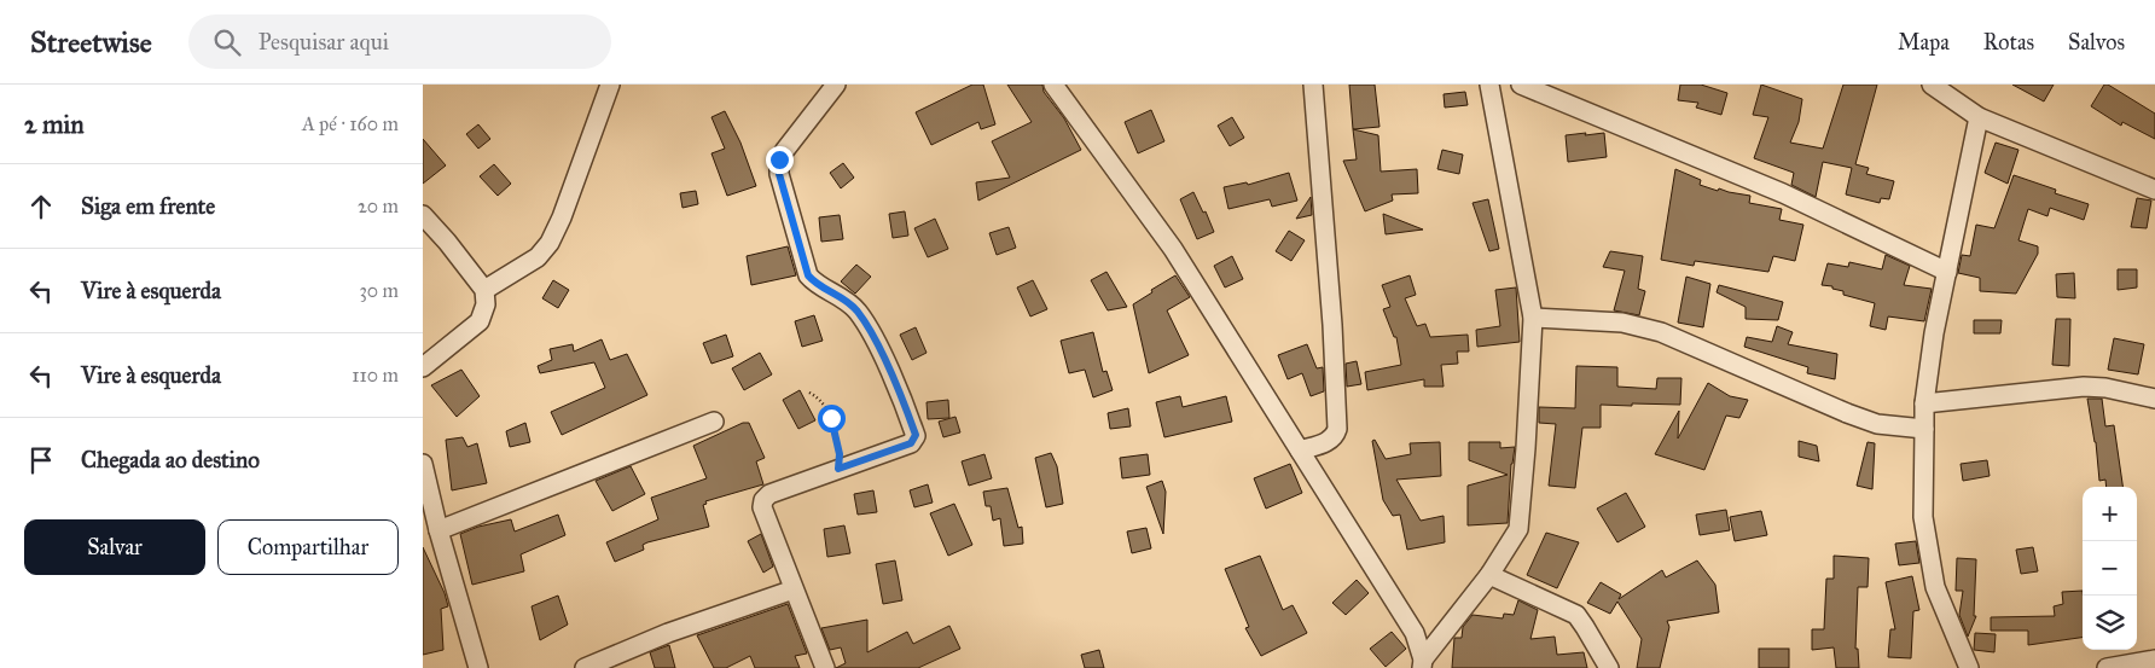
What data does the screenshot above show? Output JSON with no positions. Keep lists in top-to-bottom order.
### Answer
{
  "page": {
    "header": "Streetwise",
    "search": "Pesquisar aqui",
    "nav": ["Mapa", "Rotas", "Salvos"],
    "heading": ["2 min", "A pé · 160 m"],
    "list": [
      ["Siga em frente", "20 m"],
      ["Vire à esquerda", "30 m"],
      ["Vire à esquerda", "110 m"],
      "Chegada ao destino"
    ],
    "map_buttons": ["+", "−"],
    "buttons": ["Salvar", "Compartilhar"]
  }
}
